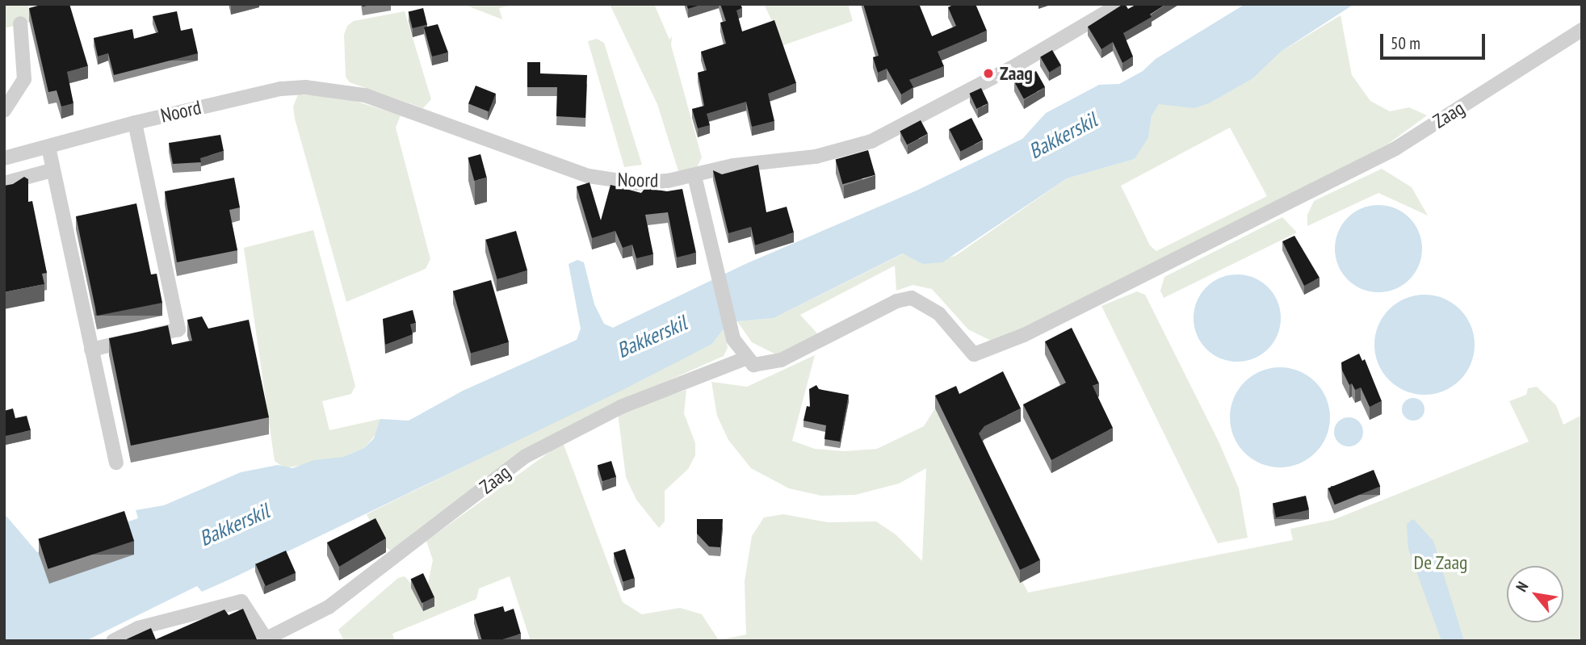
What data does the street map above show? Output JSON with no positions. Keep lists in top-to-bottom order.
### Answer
{
  "streets": {
    "street": ["Noord", "Zaag"]
  },
  "water": ["Bakkerskil"],
  "parks": ["De Zaag"],
  "places": ["Zaag"],
  "scale_bar": "50 m",
  "north": "top left"
}
